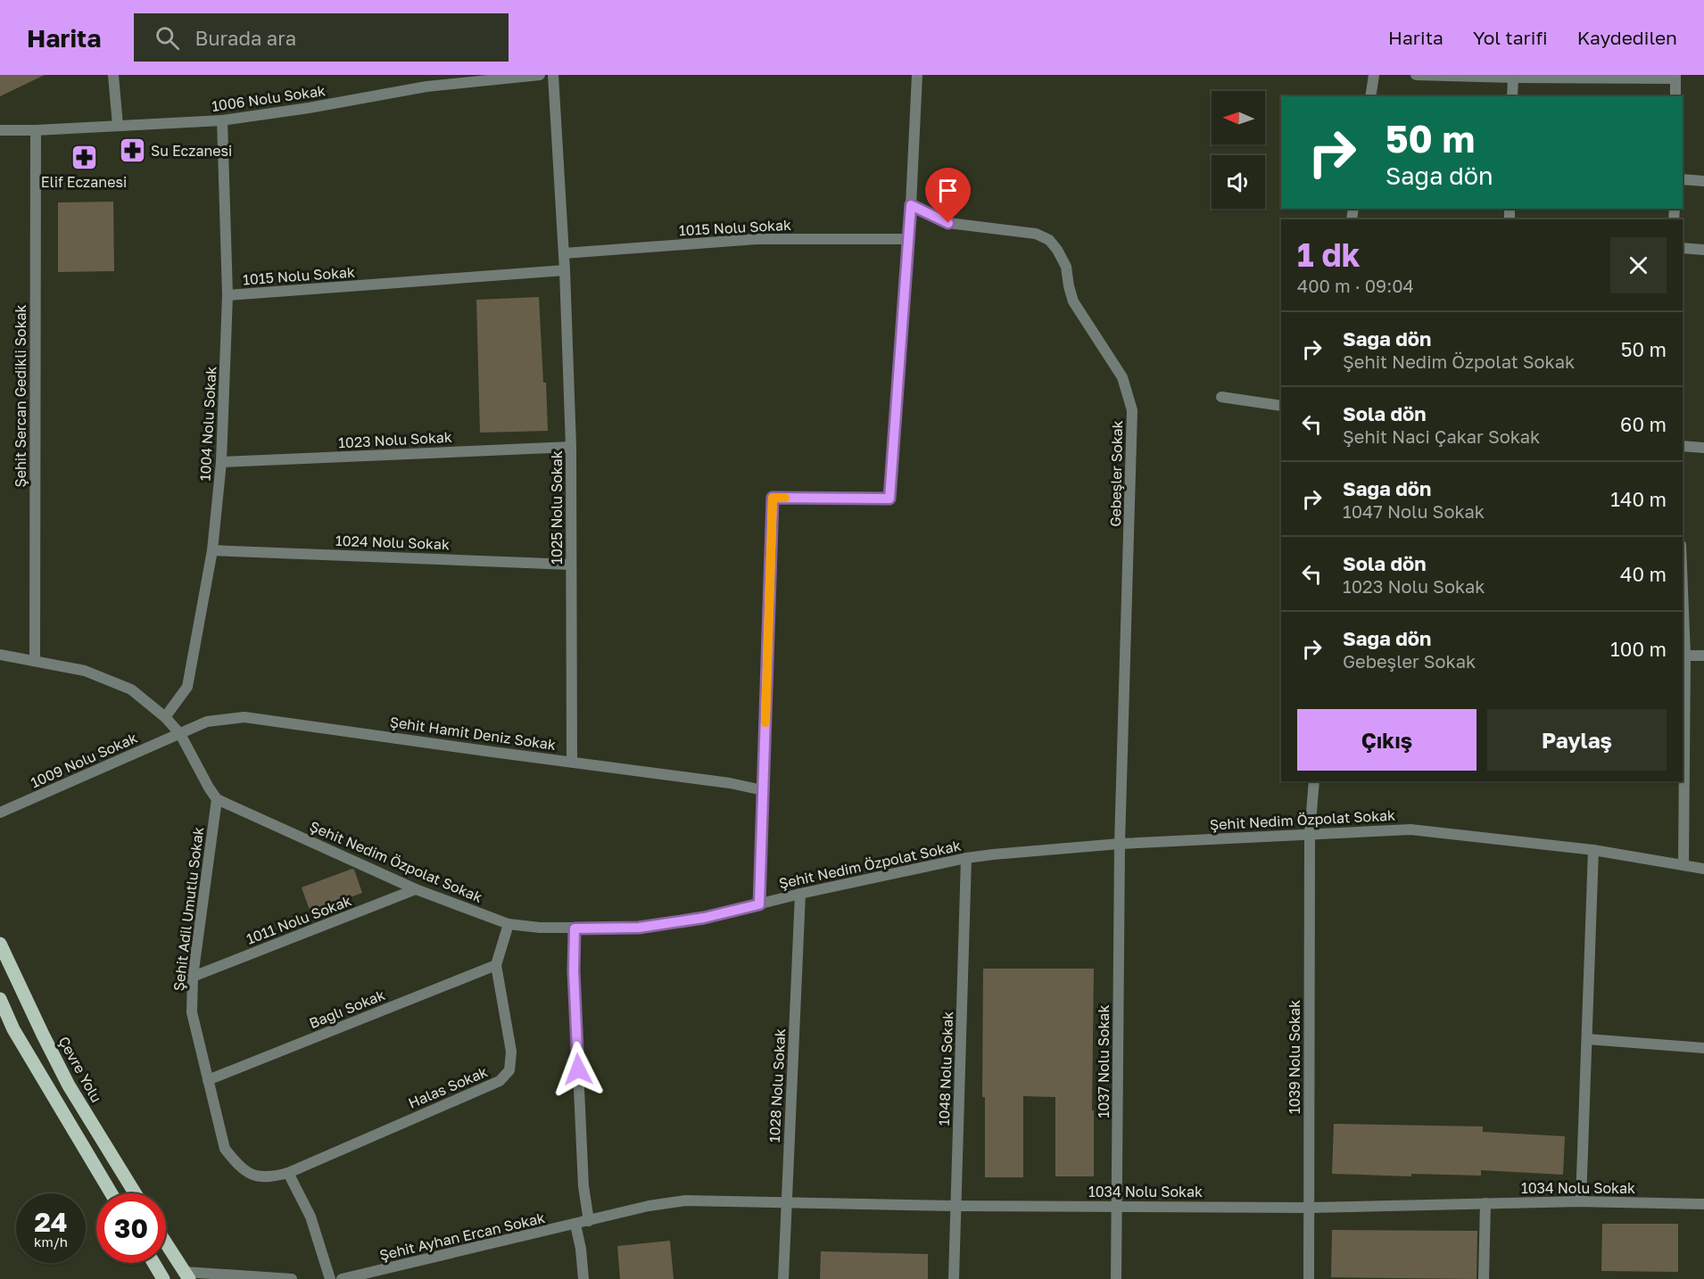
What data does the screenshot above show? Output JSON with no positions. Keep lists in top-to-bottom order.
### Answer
{
  "streets": {
    "main road": ["Çevre Yolu"],
    "street": [
      "1006 Nolu Sokak",
      "1015 Nolu Sokak",
      "Şehit Sercan Gedikli Sokak",
      "1004 Nolu Sokak",
      "1023 Nolu Sokak",
      "Gebeşler Sokak",
      "1025 Nolu Sokak",
      "1024 Nolu Sokak",
      "Şehit Hamit Deniz Sokak",
      "1009 Nolu Sokak",
      "Şehit Nedim Özpolat Sokak",
      "Şehit Adil Umutlu Sokak",
      "1011 Nolu Sokak",
      "Bağlı Sokak",
      "1039 Nolu Sokak",
      "1037 Nolu Sokak",
      "1048 Nolu Sokak",
      "1028 Nolu Sokak",
      "Halas Sokak",
      "1034 Nolu Sokak",
      "Şehit Ayhan Ercan Sokak"
    ]
  },
  "crossings": [
    ["1006 Nolu Sokak", "Şehit Sercan Gedikli Sokak"],
    ["1006 Nolu Sokak", "1004 Nolu Sokak"],
    ["1015 Nolu Sokak", "1004 Nolu Sokak"],
    ["1015 Nolu Sokak", "1025 Nolu Sokak"],
    ["1004 Nolu Sokak", "1023 Nolu Sokak"],
    ["1004 Nolu Sokak", "1024 Nolu Sokak"],
    ["1023 Nolu Sokak", "1025 Nolu Sokak"],
    ["Gebeşler Sokak", "Şehit Nedim Özpolat Sokak"],
    ["Gebeşler Sokak", "1037 Nolu Sokak"],
    ["1025 Nolu Sokak", "1024 Nolu Sokak"],
    ["1025 Nolu Sokak", "Şehit Hamit Deniz Sokak"],
    ["Şehit Hamit Deniz Sokak", "1009 Nolu Sokak"],
    ["Şehit Nedim Özpolat Sokak", "Şehit Adil Umutlu Sokak"],
    ["Şehit Nedim Özpolat Sokak", "1011 Nolu Sokak"],
    ["Şehit Nedim Özpolat Sokak", "1039 Nolu Sokak"],
    ["Şehit Nedim Özpolat Sokak", "1037 Nolu Sokak"],
    ["Şehit Nedim Özpolat Sokak", "1048 Nolu Sokak"],
    ["Şehit Nedim Özpolat Sokak", "1028 Nolu Sokak"],
    ["Şehit Nedim Özpolat Sokak", "Halas Sokak"],
    ["Şehit Adil Umutlu Sokak", "1011 Nolu Sokak"],
    ["Şehit Adil Umutlu Sokak", "Bağlı Sokak"],
    ["Şehit Adil Umutlu Sokak", "Halas Sokak"],
    ["Bağlı Sokak", "Halas Sokak"],
    ["1039 Nolu Sokak", "1034 Nolu Sokak"],
    ["1037 Nolu Sokak", "1034 Nolu Sokak"],
    ["1048 Nolu Sokak", "1034 Nolu Sokak"],
    ["1028 Nolu Sokak", "1034 Nolu Sokak"],
    ["1034 Nolu Sokak", "Şehit Ayhan Ercan Sokak"]
  ],
  "places": {
    "pharmacy": ["Su Eczanesi", "Elif Eczanesi"]
  },
  "north": "left",
  "page": {
    "header": "Harita",
    "search": "Burada ara",
    "nav": ["Harita", "Yol tarifi", "Kaydedilen"],
    "turn": ["50 m", "Sağa dön"],
    "heading": ["1 dk", "400 m · 09:04"],
    "list": [
      {
        "name": "Sağa dön",
        "note": "Şehit Nedim Özpolat Sokak",
        "value": "50 m"
      },
      {
        "name": "Sola dön",
        "note": "Şehit Naci Çakar Sokak",
        "value": "60 m"
      },
      {
        "name": "Sağa dön",
        "note": "1047 Nolu Sokak",
        "value": "140 m"
      },
      {
        "name": "Sola dön",
        "note": "1023 Nolu Sokak",
        "value": "40 m"
      },
      {
        "name": "Sağa dön",
        "note": "Gebeşler Sokak",
        "value": "100 m"
      }
    ],
    "buttons": ["Çıkış", "Paylaş"],
    "speed": "24 km/h",
    "limit": "30"
  }
}
